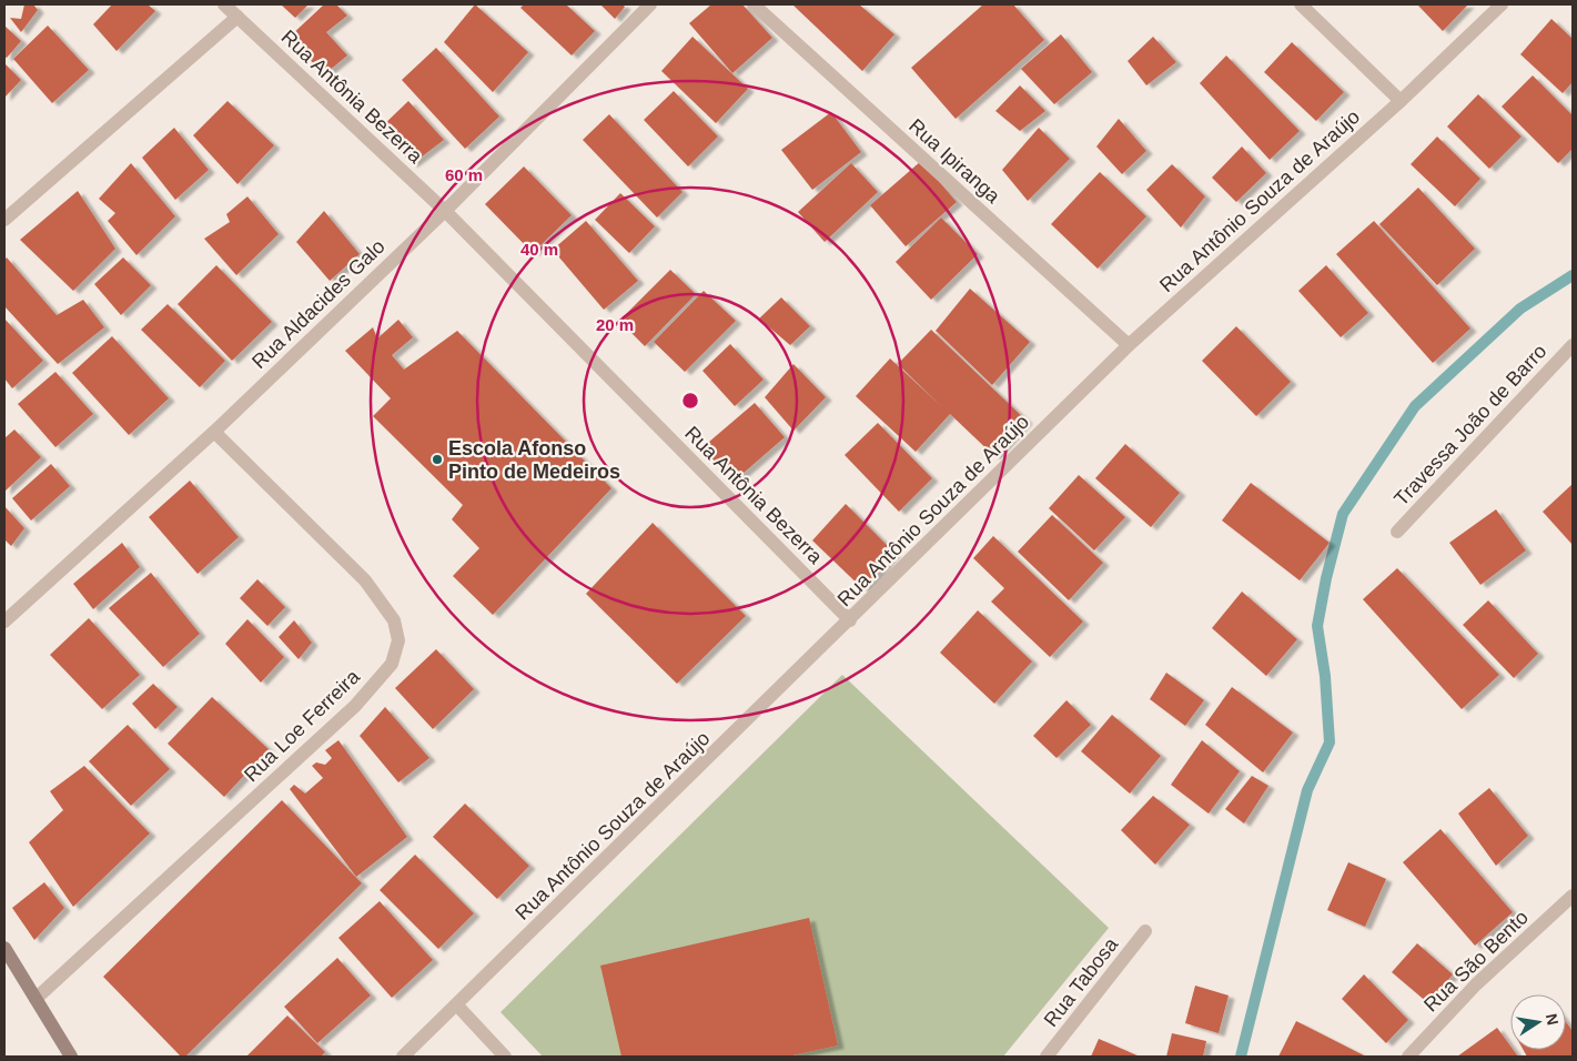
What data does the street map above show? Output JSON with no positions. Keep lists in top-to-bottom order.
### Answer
{
  "streets": {
    "street": [
      "Rua Antônia Bezerra",
      "Rua Ipiranga",
      "Rua Antônio Souza de Araújo",
      "Rua Aldacides Galo",
      "Travessa João de Barro",
      "Rua Loe Ferreira",
      "Rua São Bento",
      "Rua Tabosa"
    ]
  },
  "crossings": [
    ["Rua Antônia Bezerra", "Rua Antônio Souza de Araújo"],
    ["Rua Antônia Bezerra", "Rua Aldacides Galo"],
    ["Rua Ipiranga", "Rua Antônio Souza de Araújo"],
    ["Rua Aldacides Galo", "Rua Loe Ferreira"]
  ],
  "places": ["Escola Afonso Pinto de Medeiros"],
  "north": "right",
  "rings": ["60 m", "40 m", "20 m"]
}
